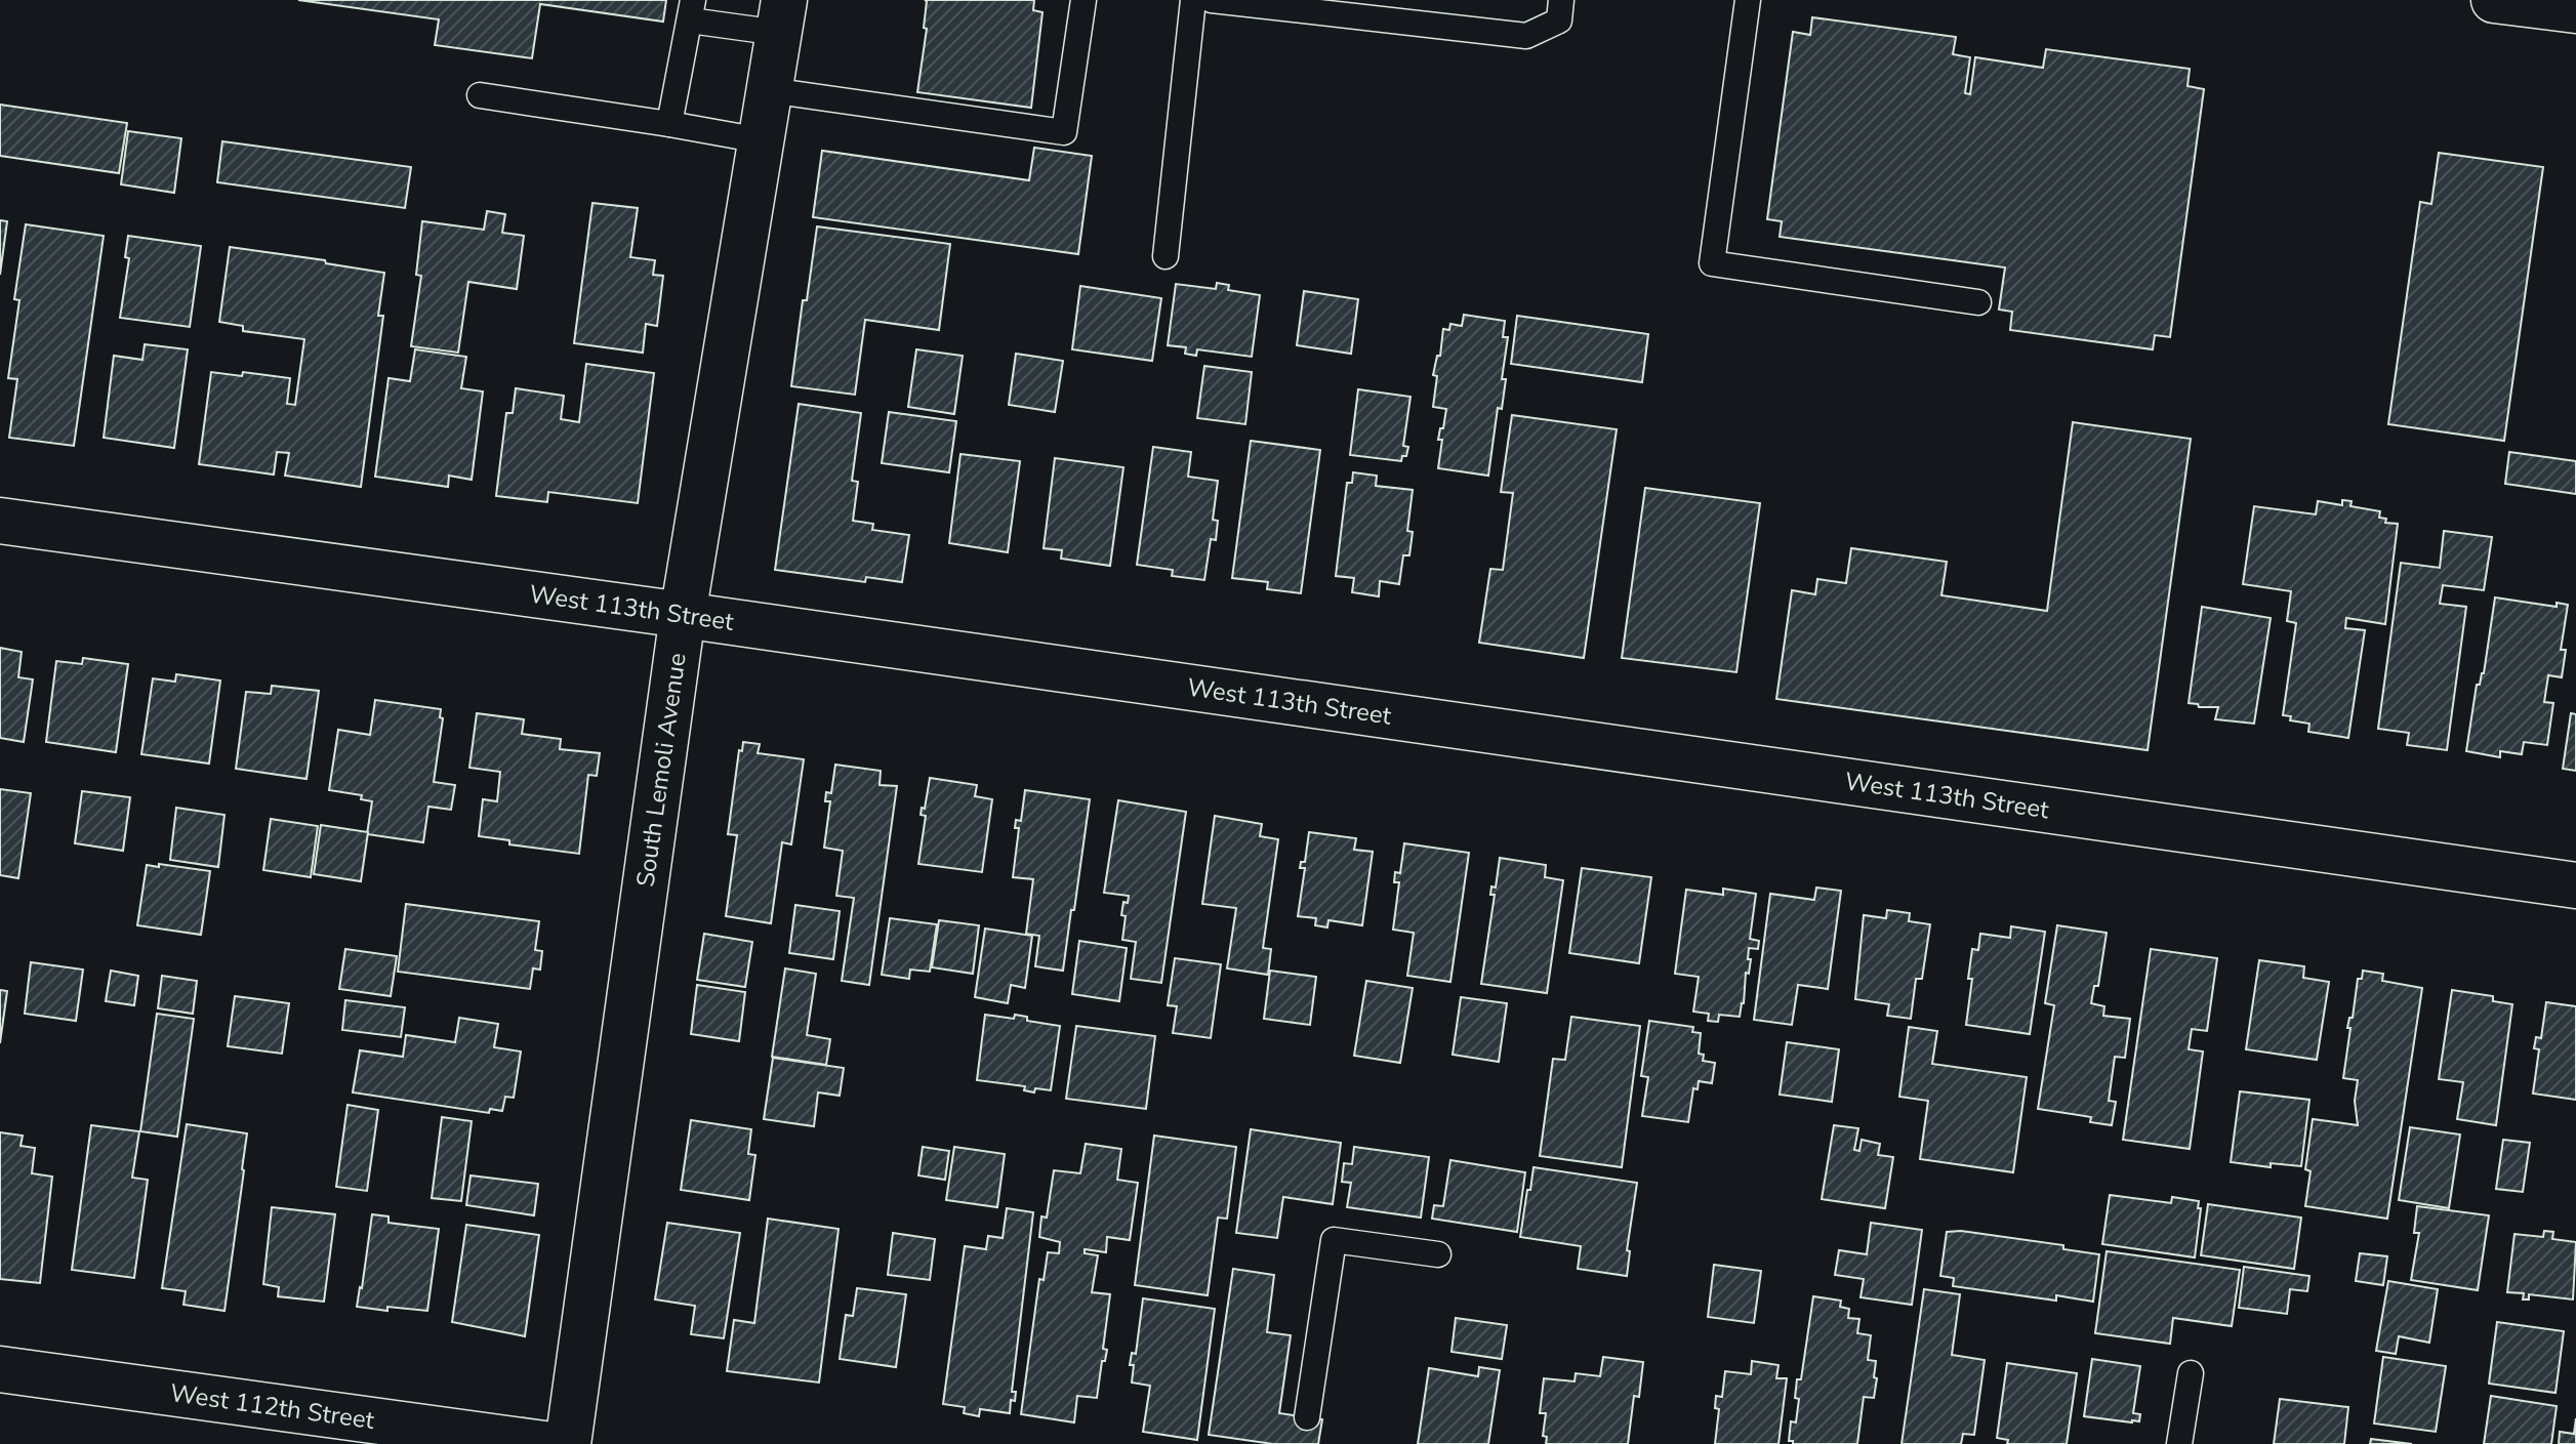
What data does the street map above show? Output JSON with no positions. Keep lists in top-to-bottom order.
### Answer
{
  "streets": {
    "street": ["West 113th Street", "South Lemoli Avenue", "West 112th Street"]
  },
  "crossings": [
    ["West 113th Street", "South Lemoli Avenue"]
  ]
}
